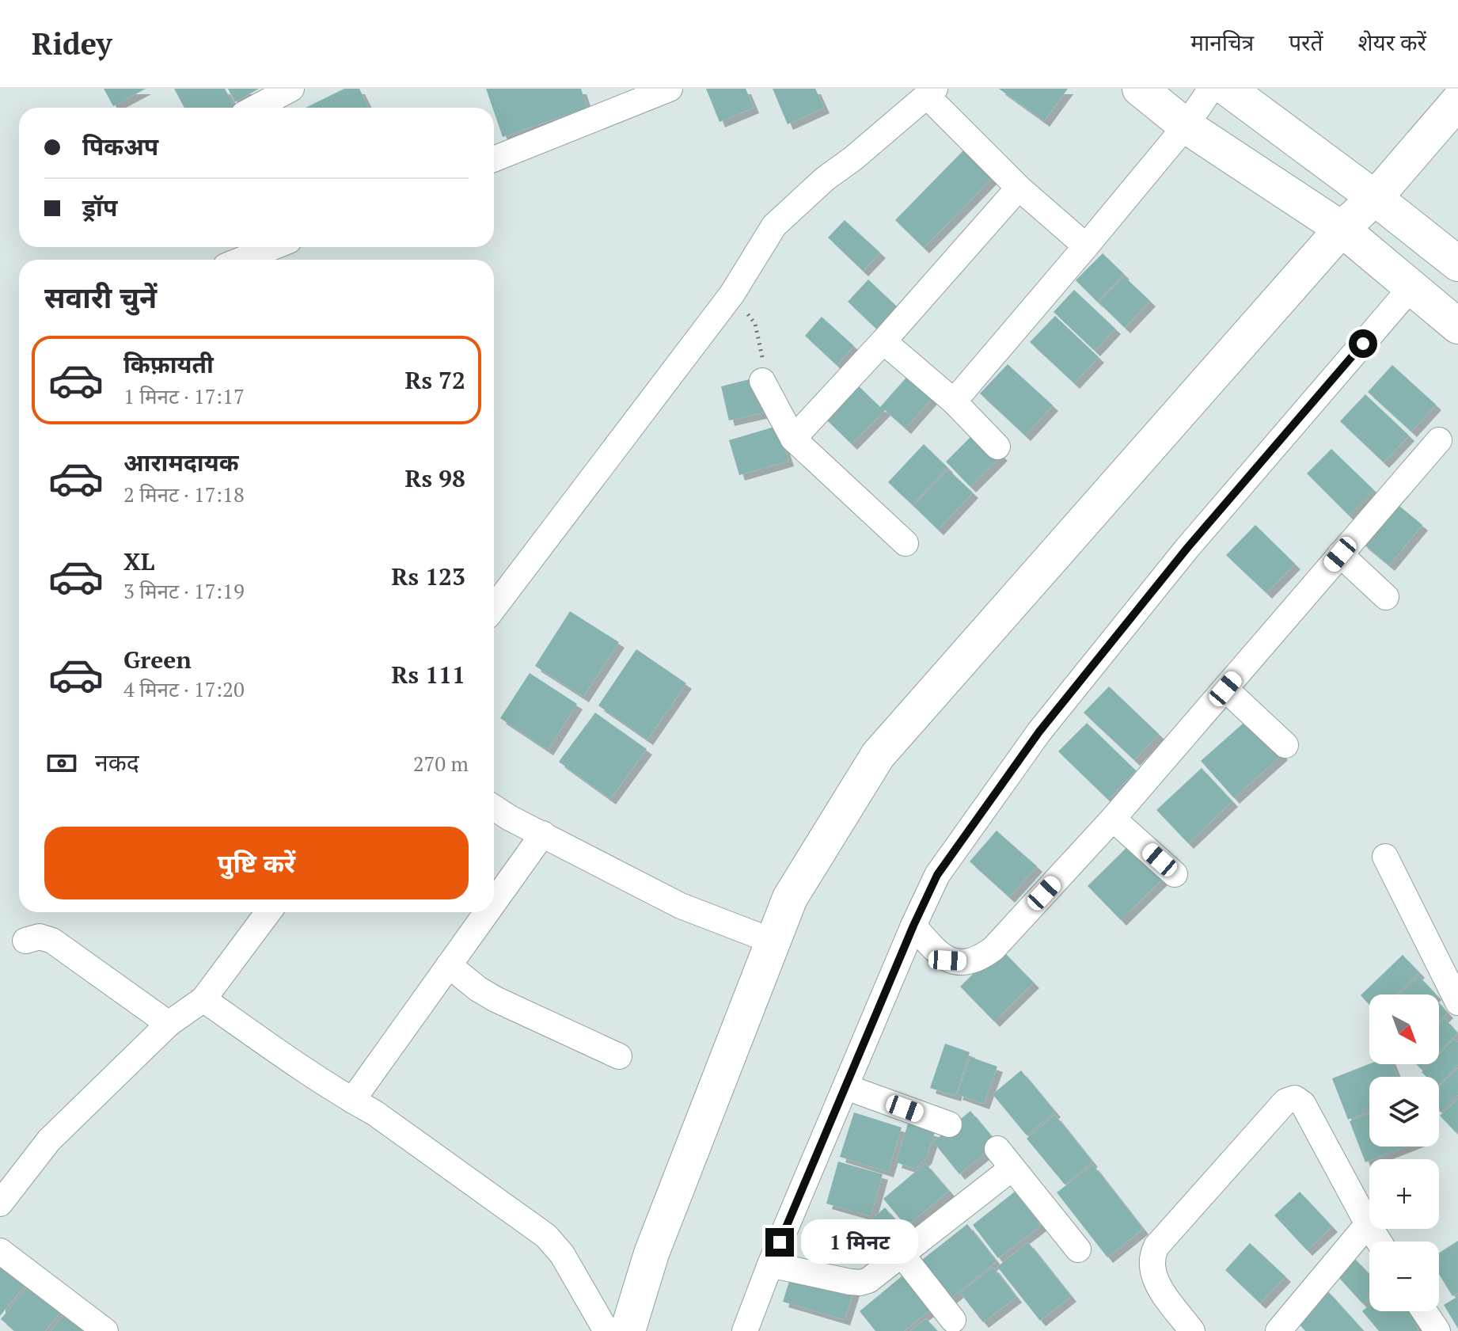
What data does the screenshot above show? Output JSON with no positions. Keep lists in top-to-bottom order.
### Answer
{
  "north": "bottom right",
  "page": {
    "header": "Ridey",
    "nav": ["मानचित्र", "परतें", "शेयर करें"],
    "banner": ["पिकअप", "ड्रॉप"],
    "heading": "सवारी चुनें",
    "list": [
      {
        "name": "किफ़ायती",
        "note": "1 मिनट · 17:17",
        "value": "Rs 72"
      },
      {
        "name": "आरामदायक",
        "note": "2 मिनट · 17:18",
        "value": "Rs 98"
      },
      {
        "name": "XL",
        "note": "3 मिनट · 17:19",
        "value": "Rs 123"
      },
      {
        "name": "Green",
        "note": "4 मिनट · 17:20",
        "value": "Rs 111"
      }
    ],
    "pay": ["नकद", "270 m"],
    "buttons": "पुष्टि करें",
    "map_buttons": ["+", "−"],
    "bubble": "1 मिनट"
  }
}
